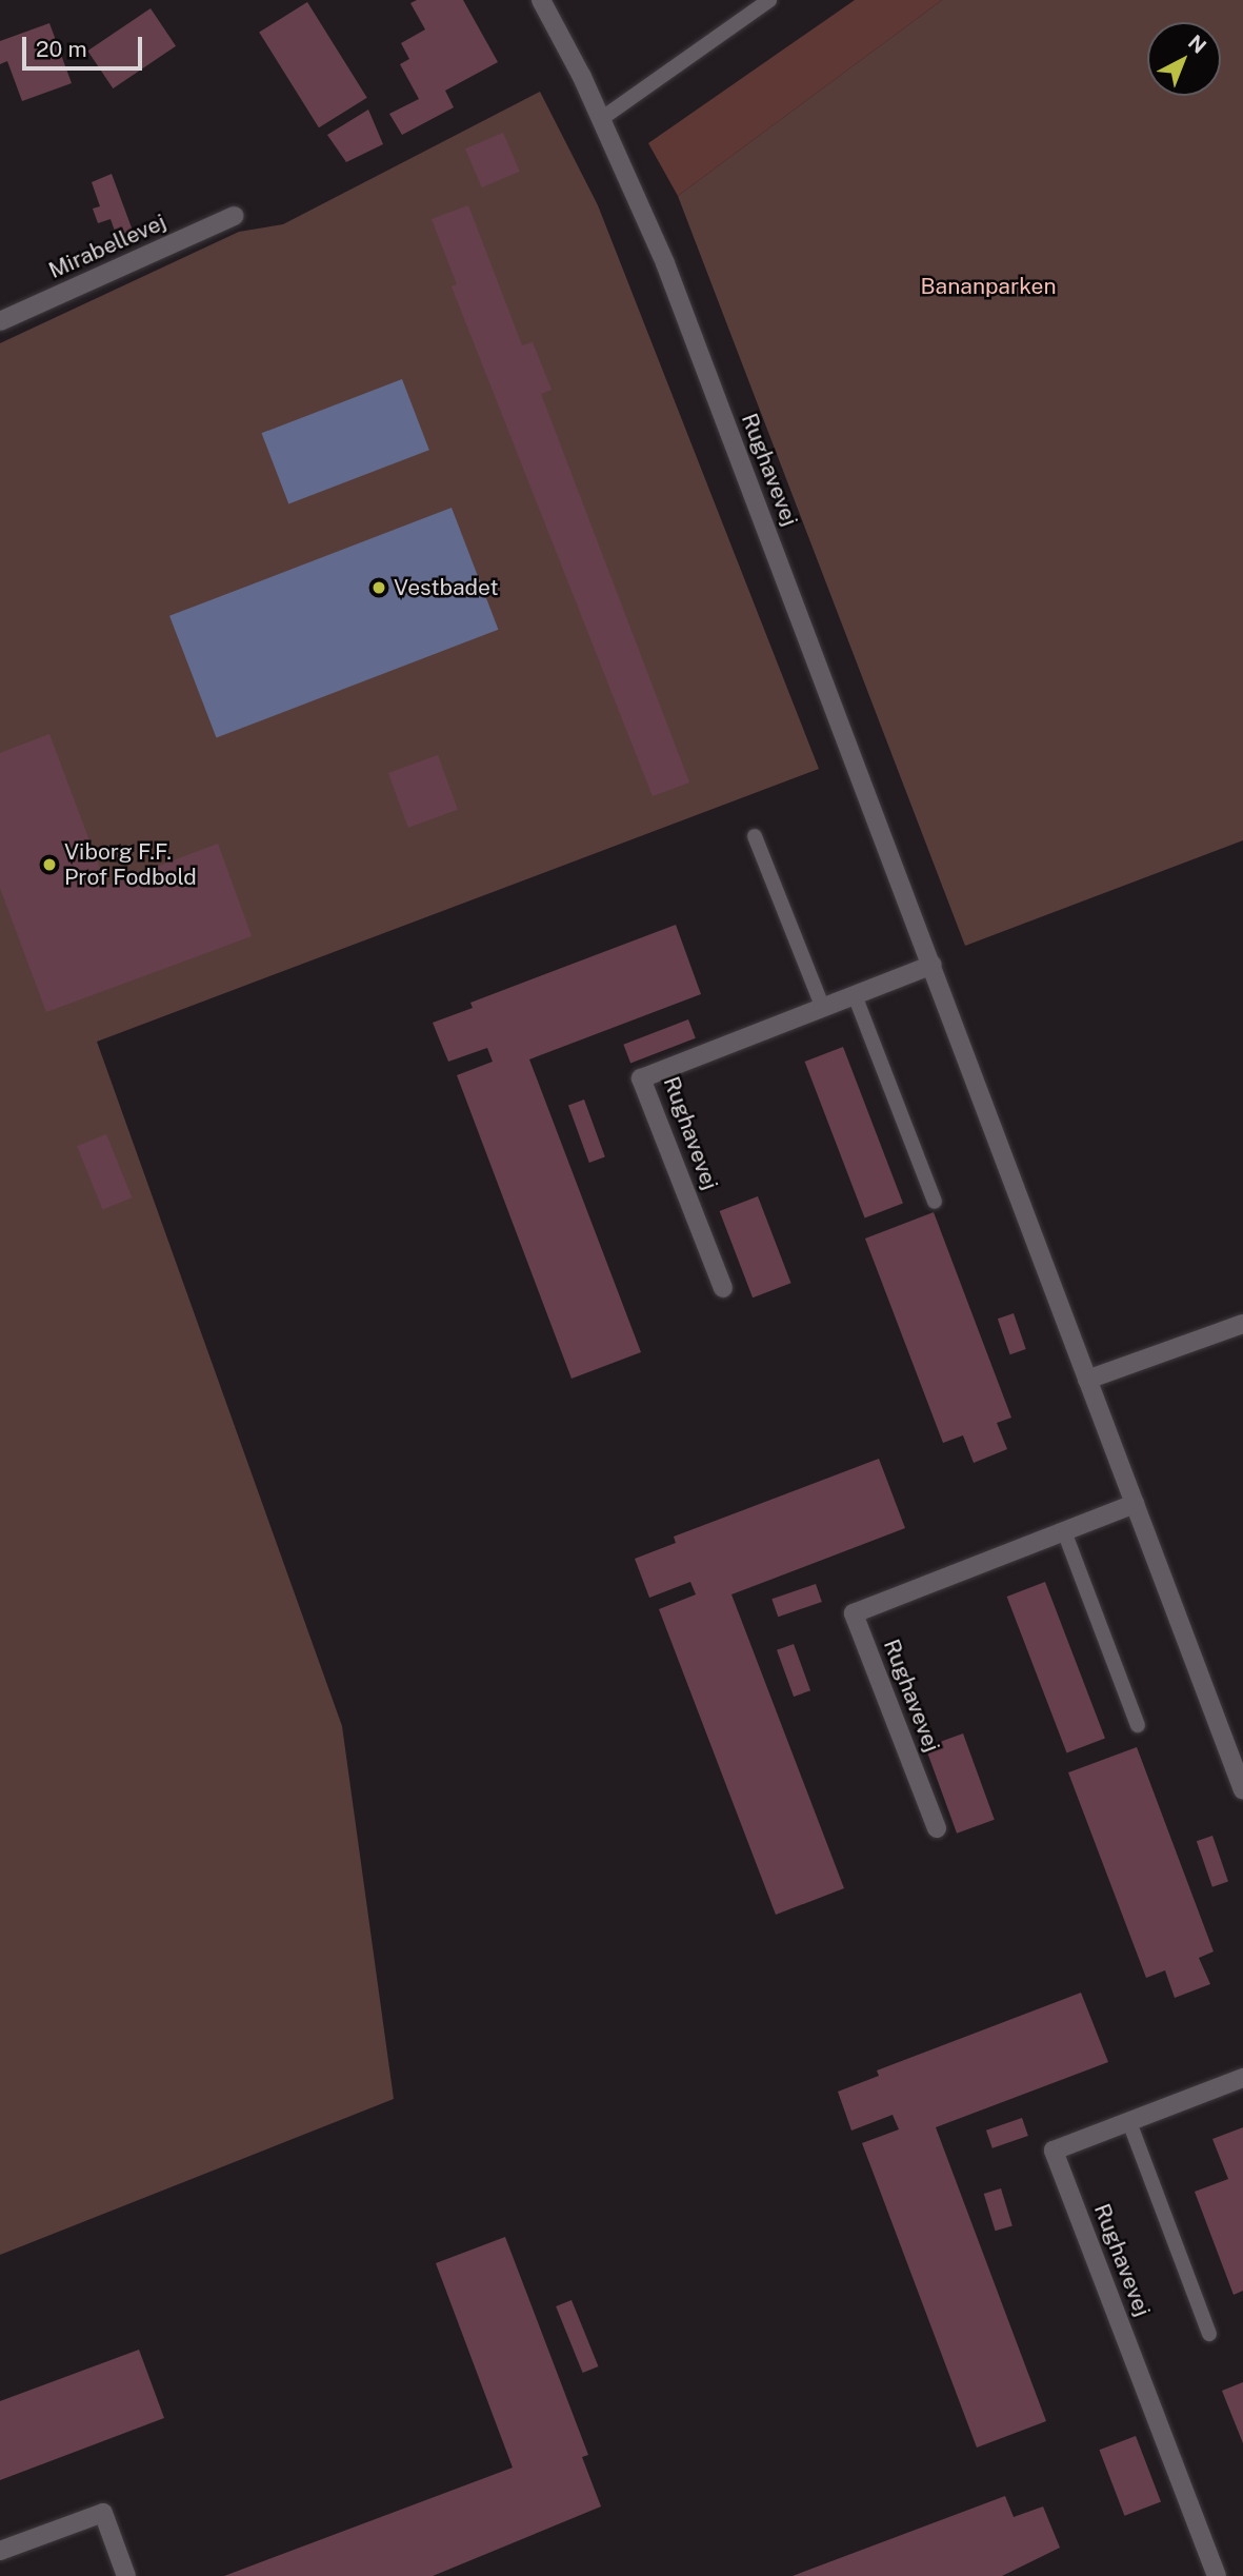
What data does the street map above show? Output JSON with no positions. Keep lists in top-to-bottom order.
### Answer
{
  "streets": {
    "street": ["Mirabellevej", "Rughavevej"]
  },
  "parks": ["Bananparken"],
  "places": ["Vestbadet", "Viborg F.F. Prof Fodbold"],
  "scale_bar": "20 m",
  "north": "top right"
}
